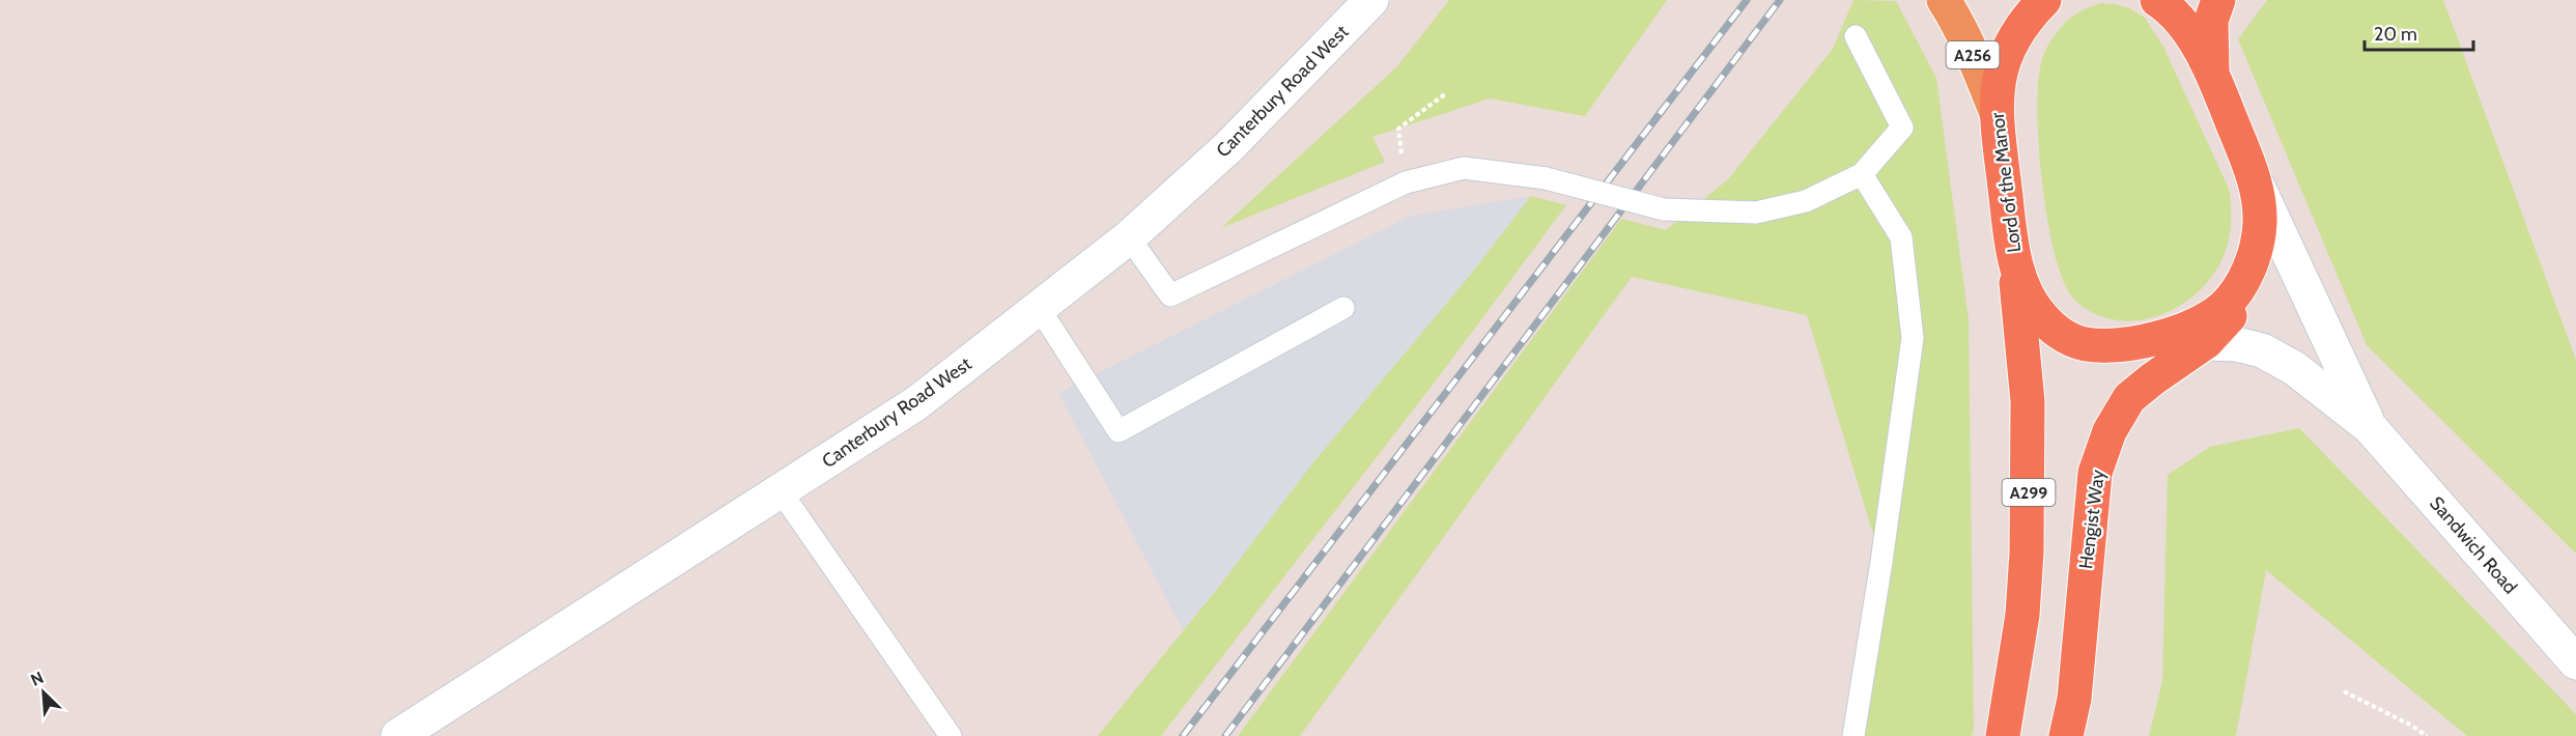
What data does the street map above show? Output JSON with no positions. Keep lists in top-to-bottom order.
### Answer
{
  "streets": {
    "highway": ["Lord of the Manor", "A299", "Hengist Way"],
    "main road": ["A256"],
    "street": ["Canterbury Road West", "Sandwich Road"]
  },
  "crossings": [
    ["A256", "Lord of the Manor"],
    ["Lord of the Manor", "A299"],
    ["Lord of the Manor", "Hengist Way"],
    ["Lord of the Manor", "Sandwich Road"],
    ["Hengist Way", "Sandwich Road"]
  ],
  "scale_bar": "20 m",
  "north": "top left"
}
